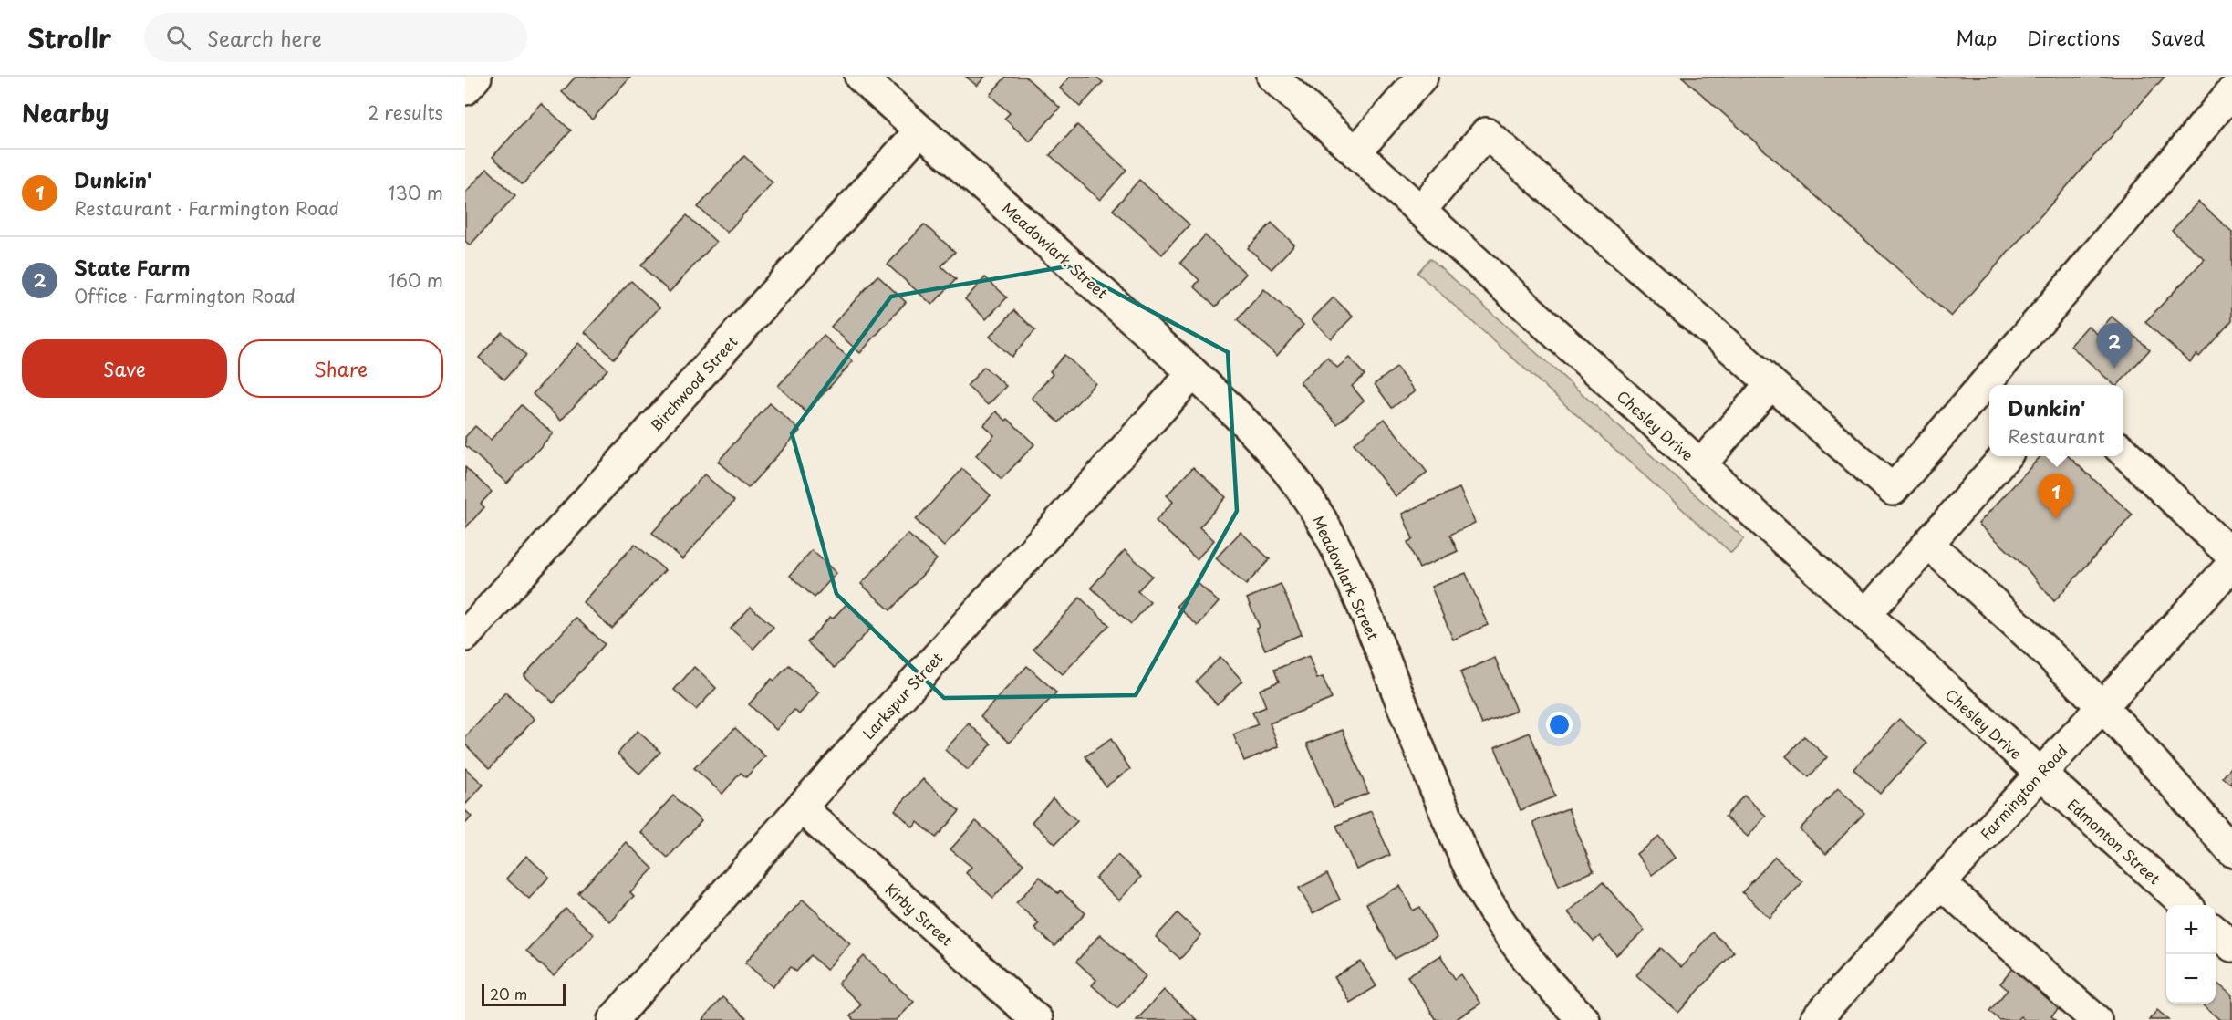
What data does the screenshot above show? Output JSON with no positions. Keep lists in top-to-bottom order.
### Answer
{
  "streets": {
    "street": [
      "Meadowlark Street",
      "Birchwood Street",
      "Chesley Drive",
      "Larkspur Street",
      "Farmington Road",
      "Edmonton Street",
      "Kirby Street"
    ]
  },
  "crossings": [
    ["Meadowlark Street", "Birchwood Street"],
    ["Meadowlark Street", "Larkspur Street"],
    ["Chesley Drive", "Farmington Road"],
    ["Chesley Drive", "Edmonton Street"],
    ["Larkspur Street", "Kirby Street"],
    ["Farmington Road", "Edmonton Street"]
  ],
  "scale_bar": "20 m",
  "page": {
    "header": "Strollr",
    "search": "Search here",
    "nav": ["Map", "Directions", "Saved"],
    "heading": ["Nearby", "2 results"],
    "list": [
      {
        "mark": "1",
        "name": "Dunkin'",
        "note": "Restaurant · Farmington Road",
        "value": "130 m"
      },
      {
        "mark": "2",
        "name": "State Farm",
        "note": "Office · Farmington Road",
        "value": "160 m"
      }
    ],
    "buttons": ["Save", "Share"],
    "pins": ["2", "1"],
    "popup": ["Dunkin'", "Restaurant"],
    "map_buttons": ["+", "−"],
    "scale": "20 m"
  }
}
